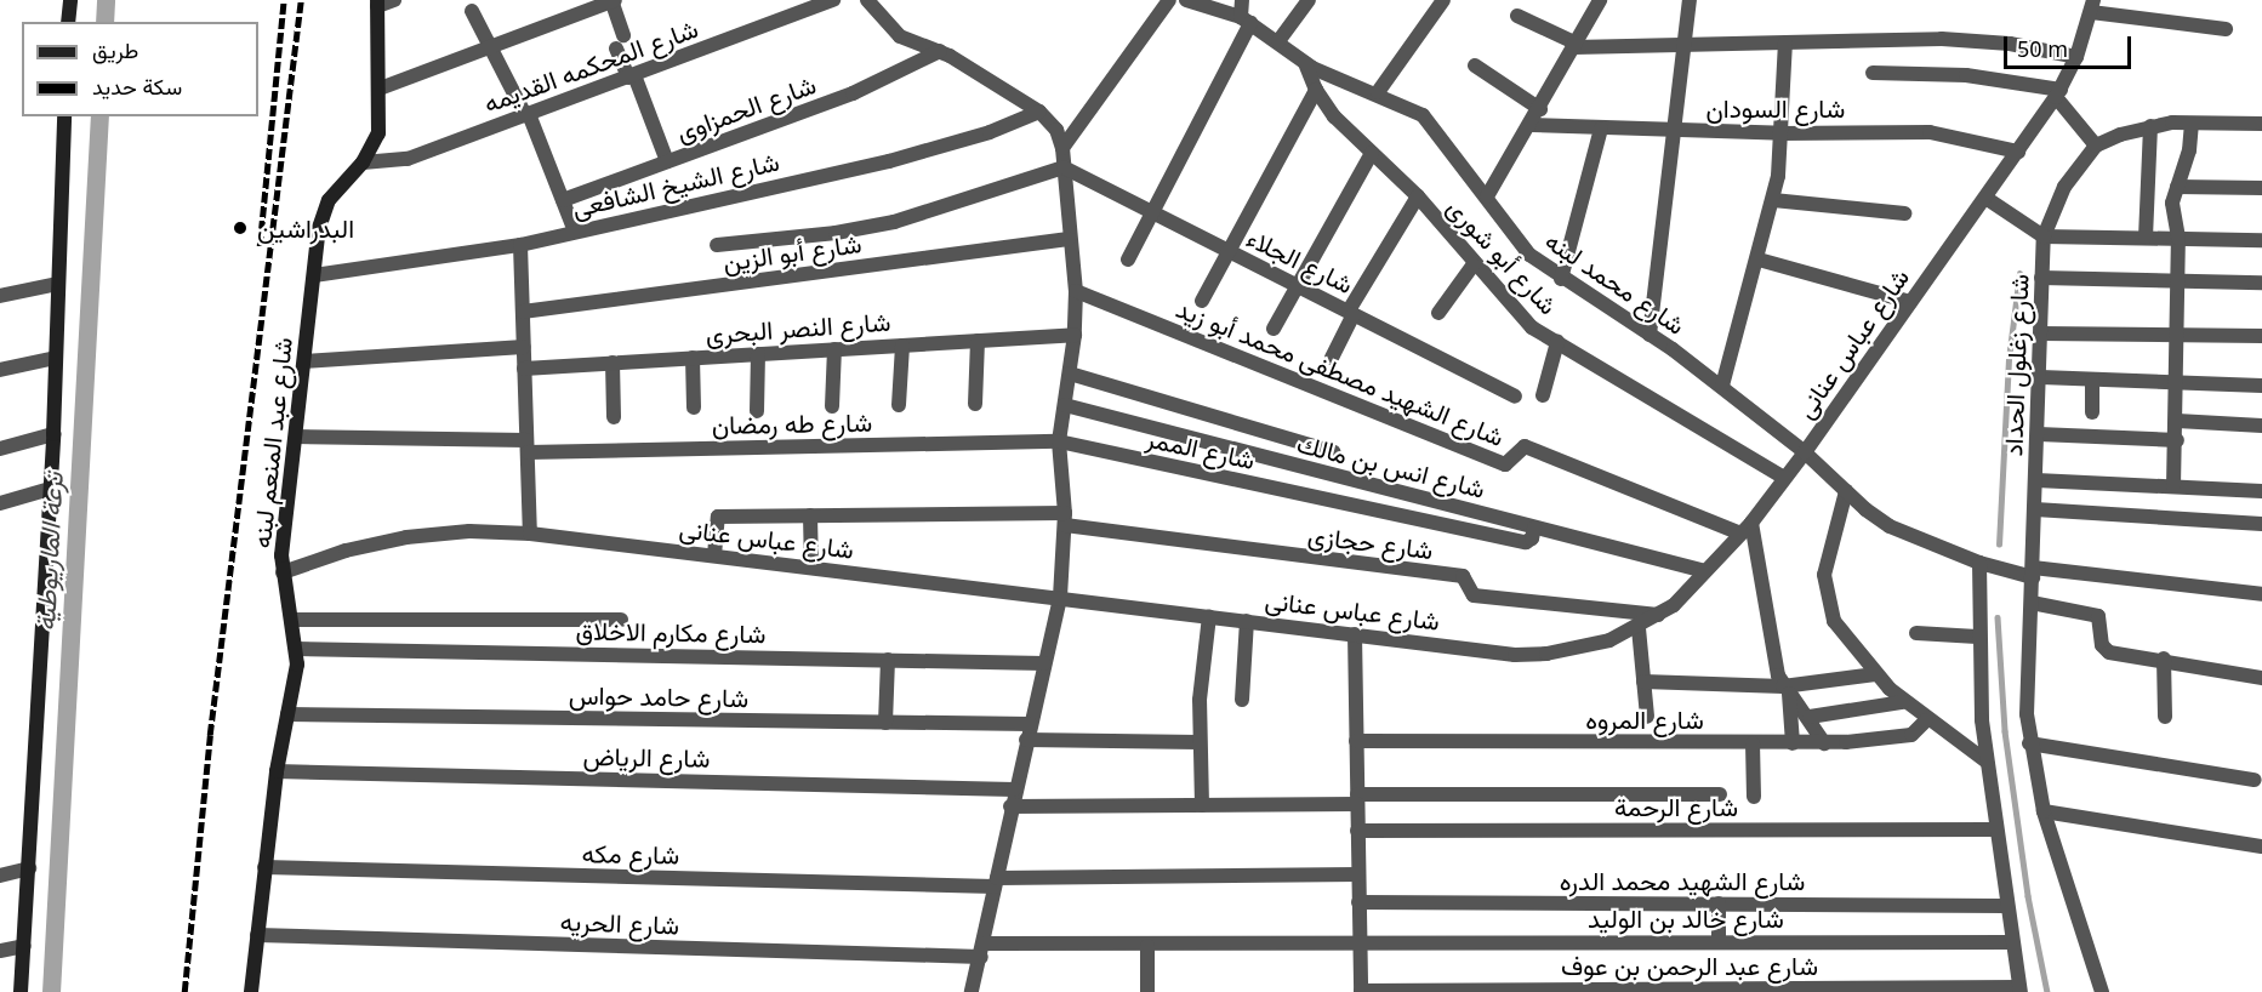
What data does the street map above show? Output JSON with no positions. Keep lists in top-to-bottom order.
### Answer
{
  "streets": {
    "main road": ["شارع عبد المنعم لبنه"],
    "street": [
      "شارع المحكمه القديمه",
      "شارع الحمزاوى",
      "شارع السودان",
      "شارع الشيخ الشافعى",
      "شارع أبو الزين",
      "شارع أبو شورى",
      "شارع الجلاء",
      "شارع محمد لبنه",
      "شارع النصر البحرى",
      "شارع عباس عنانى",
      "شارع زغلول الحداد",
      "شارع الشهيد مصطفى محمد أبو زيد",
      "شارع طه رمضان",
      "شارع الممر",
      "شارع انس بن مالك",
      "شارع حجازى",
      "شارع مكارم الاخلاق",
      "شارع حامد حواس",
      "شارع المروه",
      "شارع الرياض",
      "شارع الرحمة",
      "شارع مكه",
      "شارع الشهيد محمد الدره",
      "شارع خالد بن الوليد",
      "شارع الحريه",
      "شارع عبد الرحمن بن عوف"
    ]
  },
  "crossings": [
    ["شارع المحكمه القديمه", "شارع عبد المنعم لبنه"],
    ["شارع السودان", "شارع عباس عنانى"],
    ["شارع الشيخ الشافعى", "شارع عبد المنعم لبنه"],
    ["شارع أبو شورى", "شارع محمد لبنه"],
    ["شارع أبو شورى", "شارع عباس عنانى"],
    ["شارع محمد لبنه", "شارع عباس عنانى"],
    ["شارع محمد لبنه", "شارع زغلول الحداد"],
    ["شارع عباس عنانى", "شارع الشهيد مصطفى محمد أبو زيد"],
    ["شارع عباس عنانى", "شارع عبد المنعم لبنه"],
    ["شارع عباس عنانى", "شارع انس بن مالك"],
    ["شارع عباس عنانى", "شارع حجازى"],
    ["شارع طه رمضان", "شارع عبد المنعم لبنه"],
    ["شارع طه رمضان", "شارع الممر"],
    ["شارع عبد المنعم لبنه", "شارع مكارم الاخلاق"],
    ["شارع عبد المنعم لبنه", "شارع حامد حواس"],
    ["شارع عبد المنعم لبنه", "شارع الرياض"],
    ["شارع عبد المنعم لبنه", "شارع مكه"],
    ["شارع عبد المنعم لبنه", "شارع الحريه"],
    ["شارع الممر", "شارع انس بن مالك"],
    ["شارع خالد بن الوليد", "شارع الحريه"]
  ],
  "water": ["ترعة الماريوطية"],
  "places": ["البدراشين"],
  "legend": ["طريق", "سكة حديد"],
  "scale_bar": "50 m"
}
